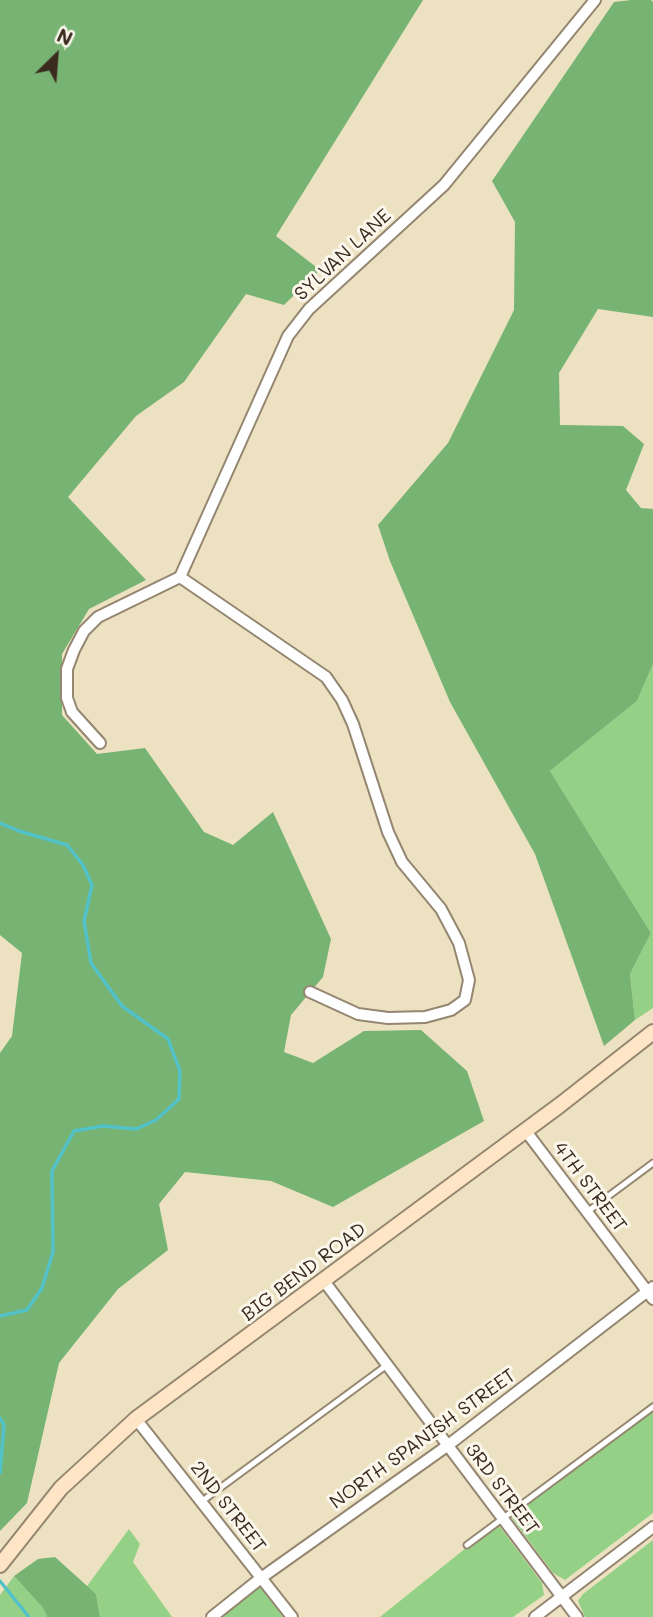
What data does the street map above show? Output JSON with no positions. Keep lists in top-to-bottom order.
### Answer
{
  "streets": {
    "main road": ["BIG BEND ROAD"],
    "street": [
      "SYLVAN LANE",
      "4TH STREET",
      "NORTH SPANISH STREET",
      "3RD STREET",
      "2ND STREET"
    ]
  },
  "crossings": [
    ["4TH STREET", "BIG BEND ROAD"],
    ["4TH STREET", "NORTH SPANISH STREET"],
    ["BIG BEND ROAD", "3RD STREET"],
    ["BIG BEND ROAD", "2ND STREET"],
    ["NORTH SPANISH STREET", "3RD STREET"],
    ["NORTH SPANISH STREET", "2ND STREET"]
  ],
  "north": "top right"
}
